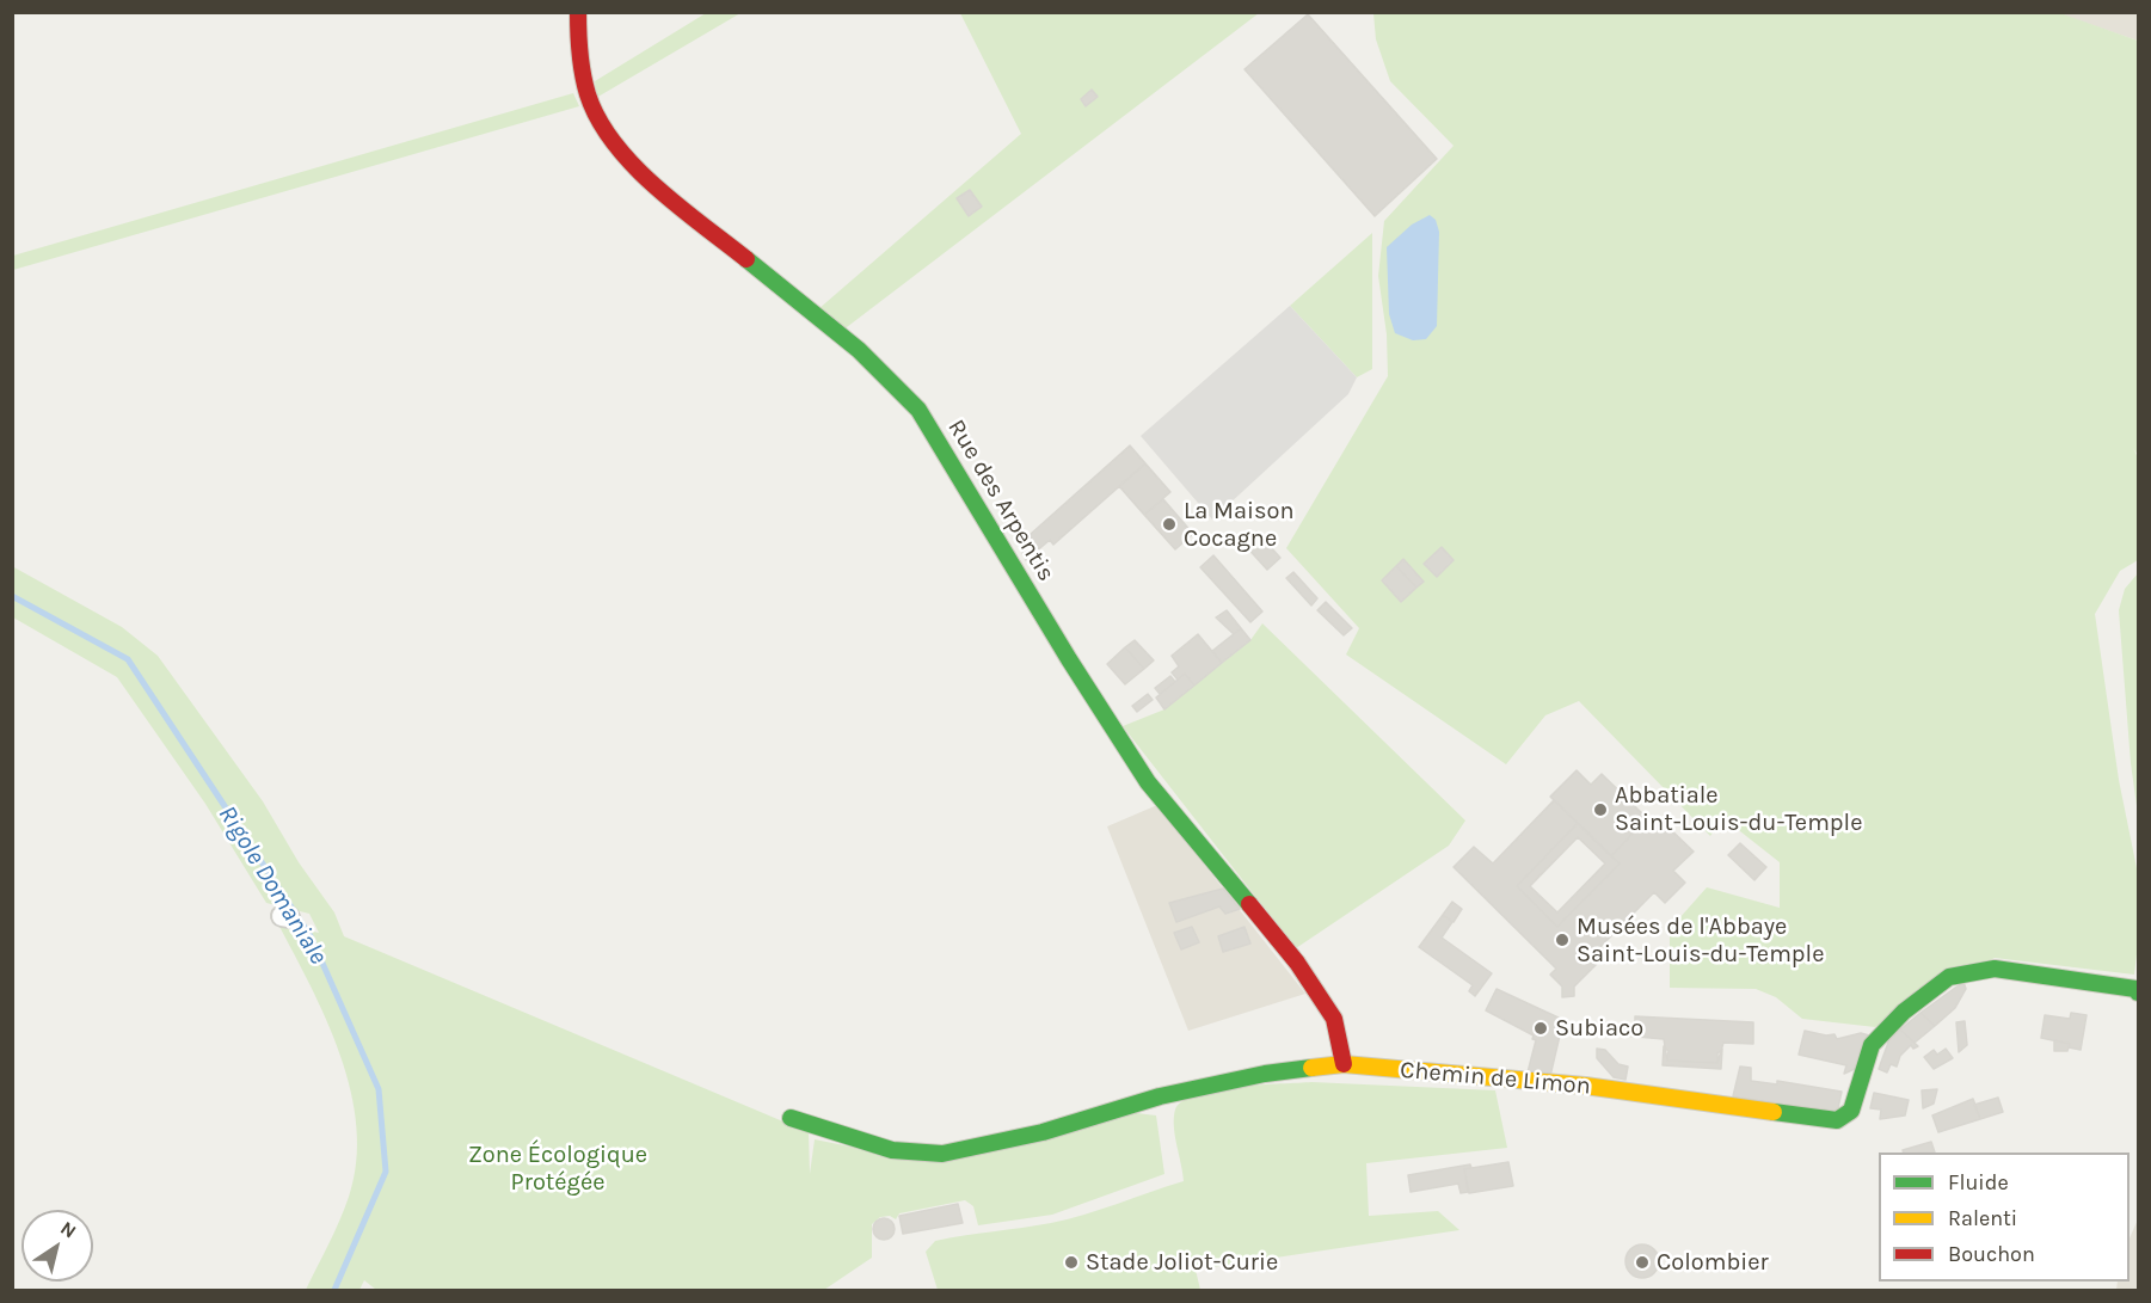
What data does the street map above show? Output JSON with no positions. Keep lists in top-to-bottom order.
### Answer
{
  "streets": {
    "street": ["Rue des Arpentis", "Chemin de Limon"]
  },
  "crossings": [
    ["Rue des Arpentis", "Chemin de Limon"]
  ],
  "water": ["Rigole Domaniale"],
  "parks": ["Zone Écologique Protégée"],
  "places": [
    "La Maison Cocagne",
    "Abbatiale Saint-Louis-du-Temple",
    "Musées de l'Abbaye Saint-Louis-du-Temple",
    "Subiaco",
    "Stade Joliot-Curie",
    "Colombier"
  ],
  "legend": ["Fluide", "Ralenti", "Bouchon"],
  "north": "top right"
}
